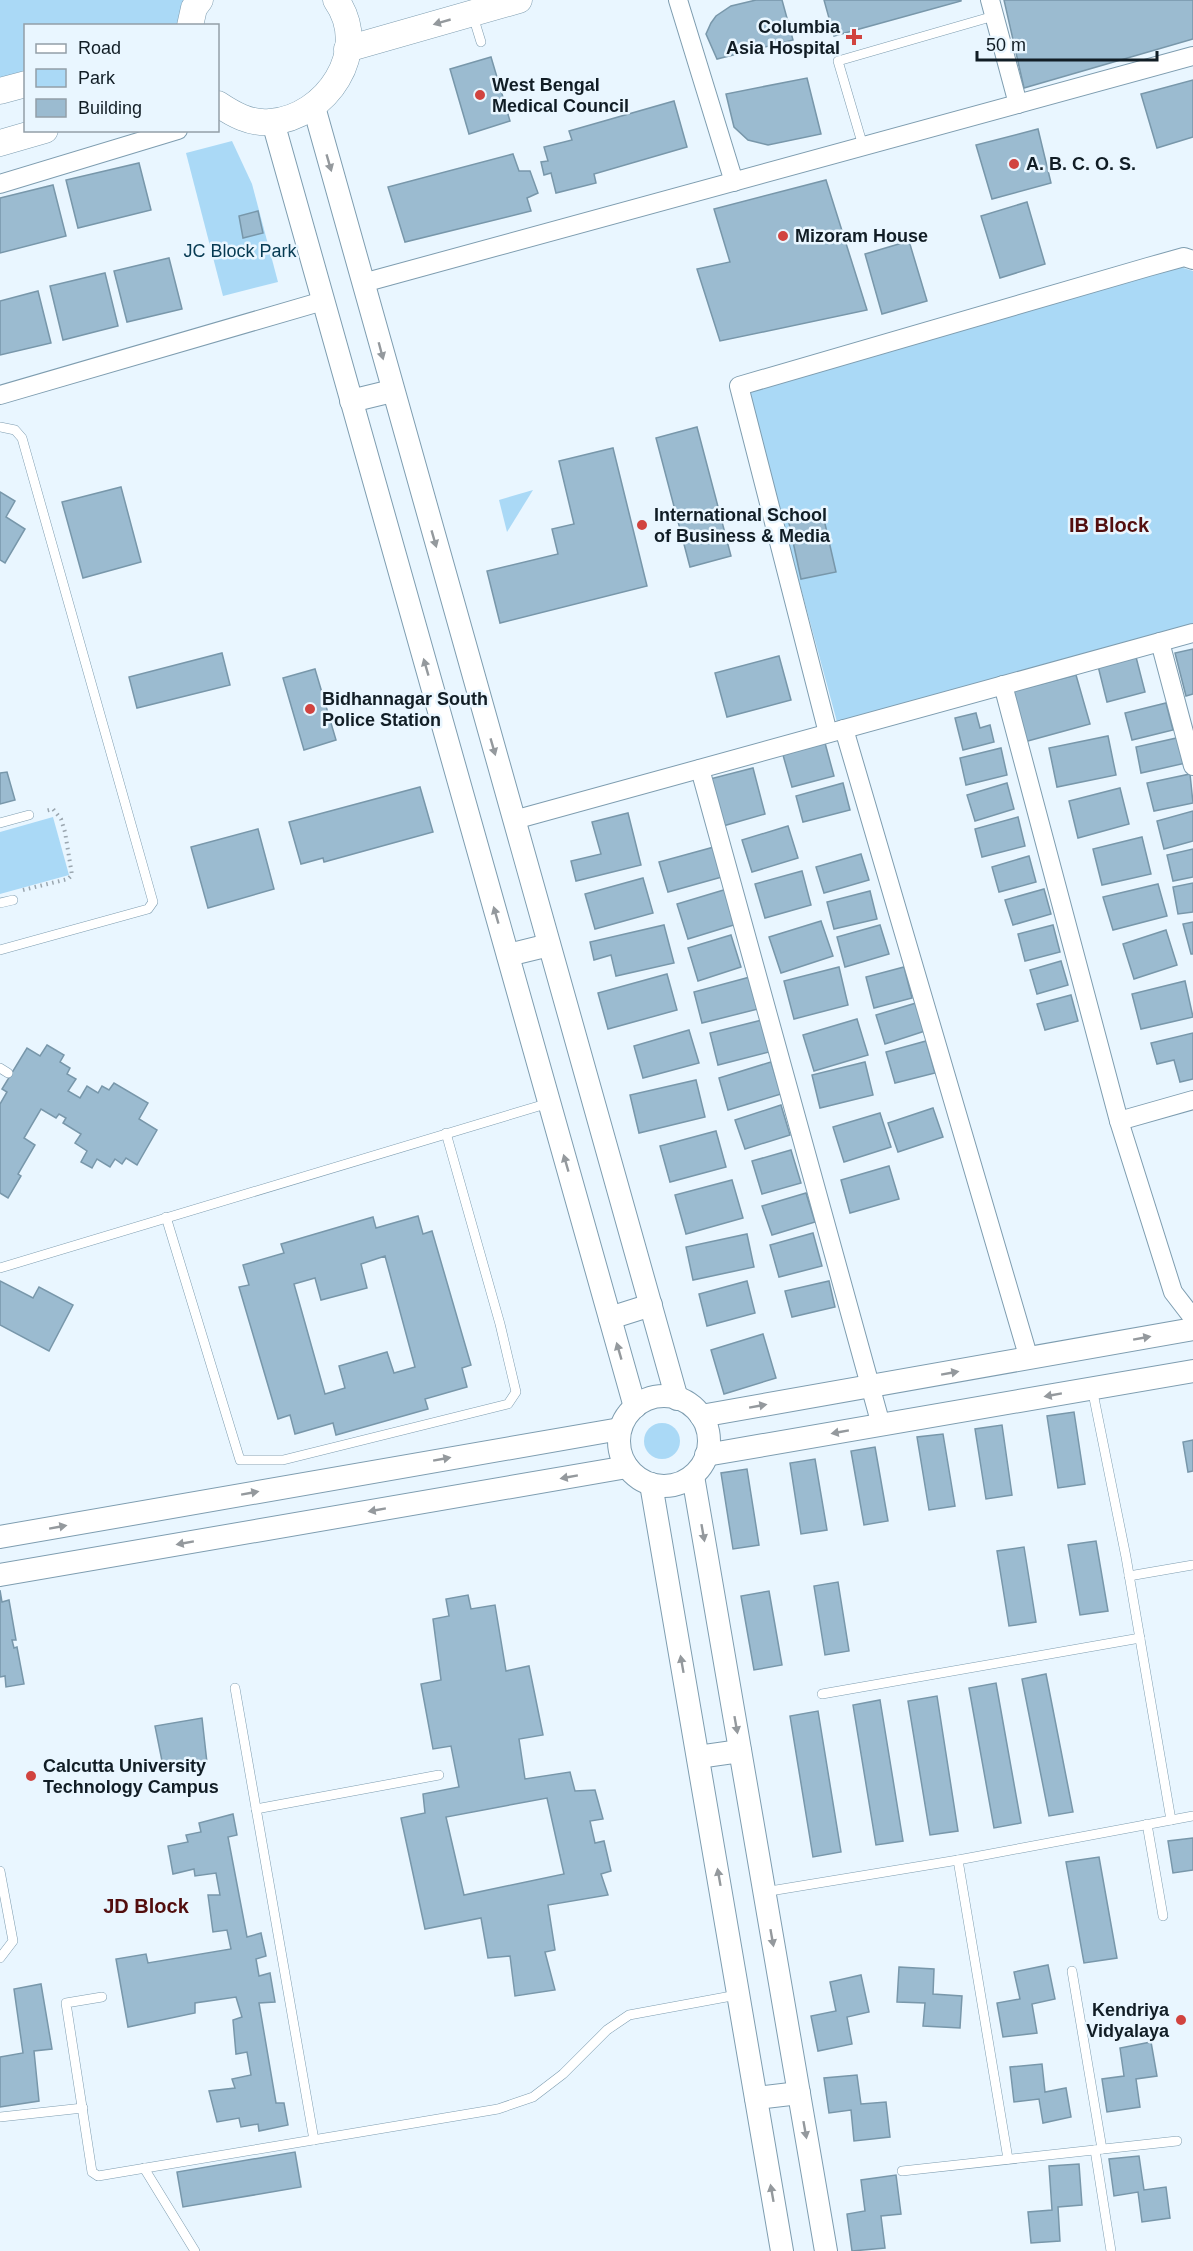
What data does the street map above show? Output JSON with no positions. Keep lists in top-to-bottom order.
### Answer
{
  "districts": ["IB Block", "JD Block"],
  "parks": ["JC Block Park"],
  "places": {
    "health": ["Columbia Asia Hospital"],
    "other": [
      "West Bengal Medical Council",
      "A. B. C. O. S.",
      "Mizoram House",
      "International School of Business & Media",
      "Bidhannagar South Police Station",
      "Calcutta University Technology Campus",
      "Kendriya Vidyalaya"
    ]
  },
  "legend": ["Road", "Park", "Building"],
  "scale_bar": "50 m"
}
